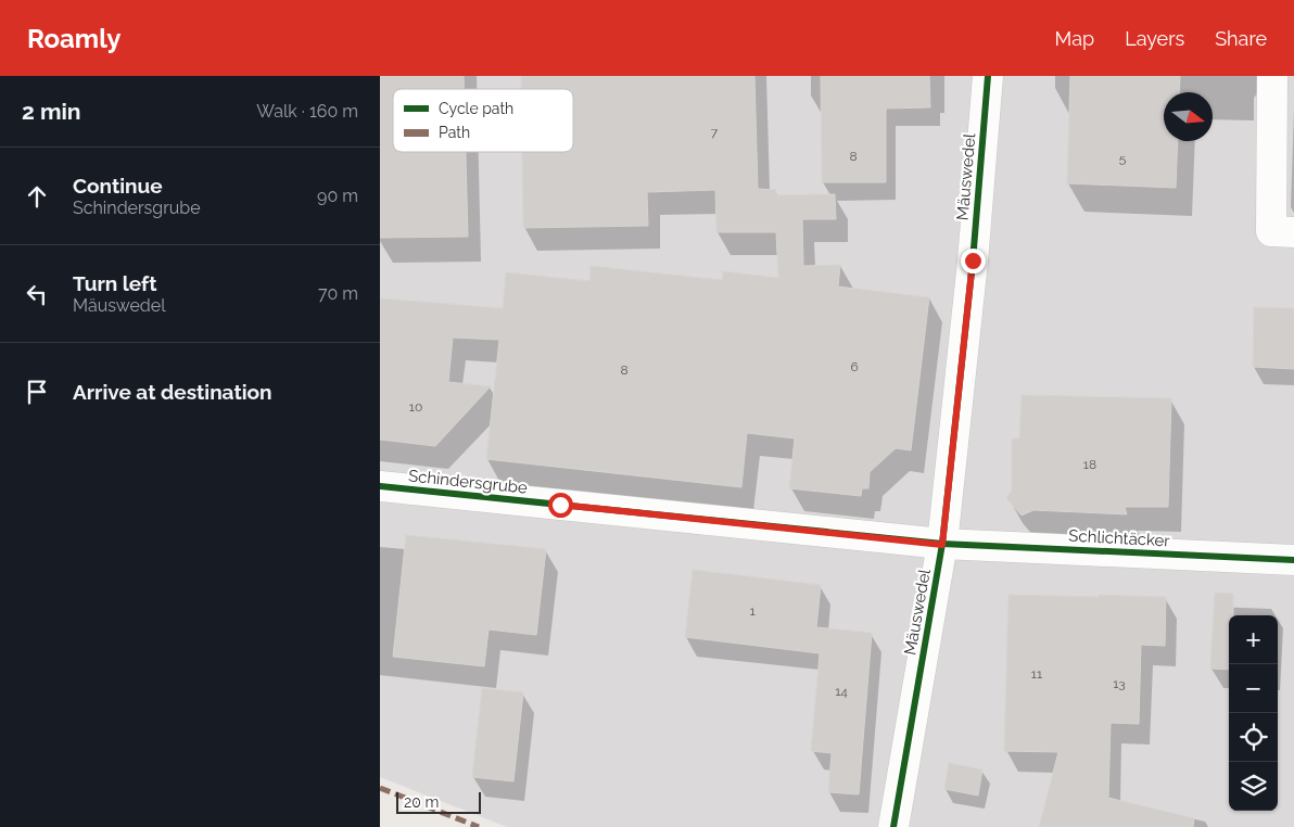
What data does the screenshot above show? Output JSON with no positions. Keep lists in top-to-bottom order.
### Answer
{
  "streets": {
    "street": ["Mäuswedel", "Schindersgrube", "Schlichtäcker"]
  },
  "crossings": [
    ["Mäuswedel", "Schindersgrube"],
    ["Mäuswedel", "Schlichtäcker"],
    ["Schindersgrube", "Schlichtäcker"]
  ],
  "house_numbers": [
    "7",
    "8",
    "5",
    "6",
    "8",
    "10",
    "18",
    "1",
    "11",
    "13",
    "14"
  ],
  "legend": ["Cycle path", "Path"],
  "scale_bar": "20 m",
  "north": "right",
  "page": {
    "header": "Roamly",
    "nav": ["Map", "Layers", "Share"],
    "heading": ["2 min", "Walk · 160 m"],
    "list": [
      ["Continue", "Schindersgrube", "90 m"],
      ["Turn left", "Mäuswedel", "70 m"],
      "Arrive at destination"
    ],
    "map_buttons": ["+", "−"],
    "scale": "20 m"
  }
}
